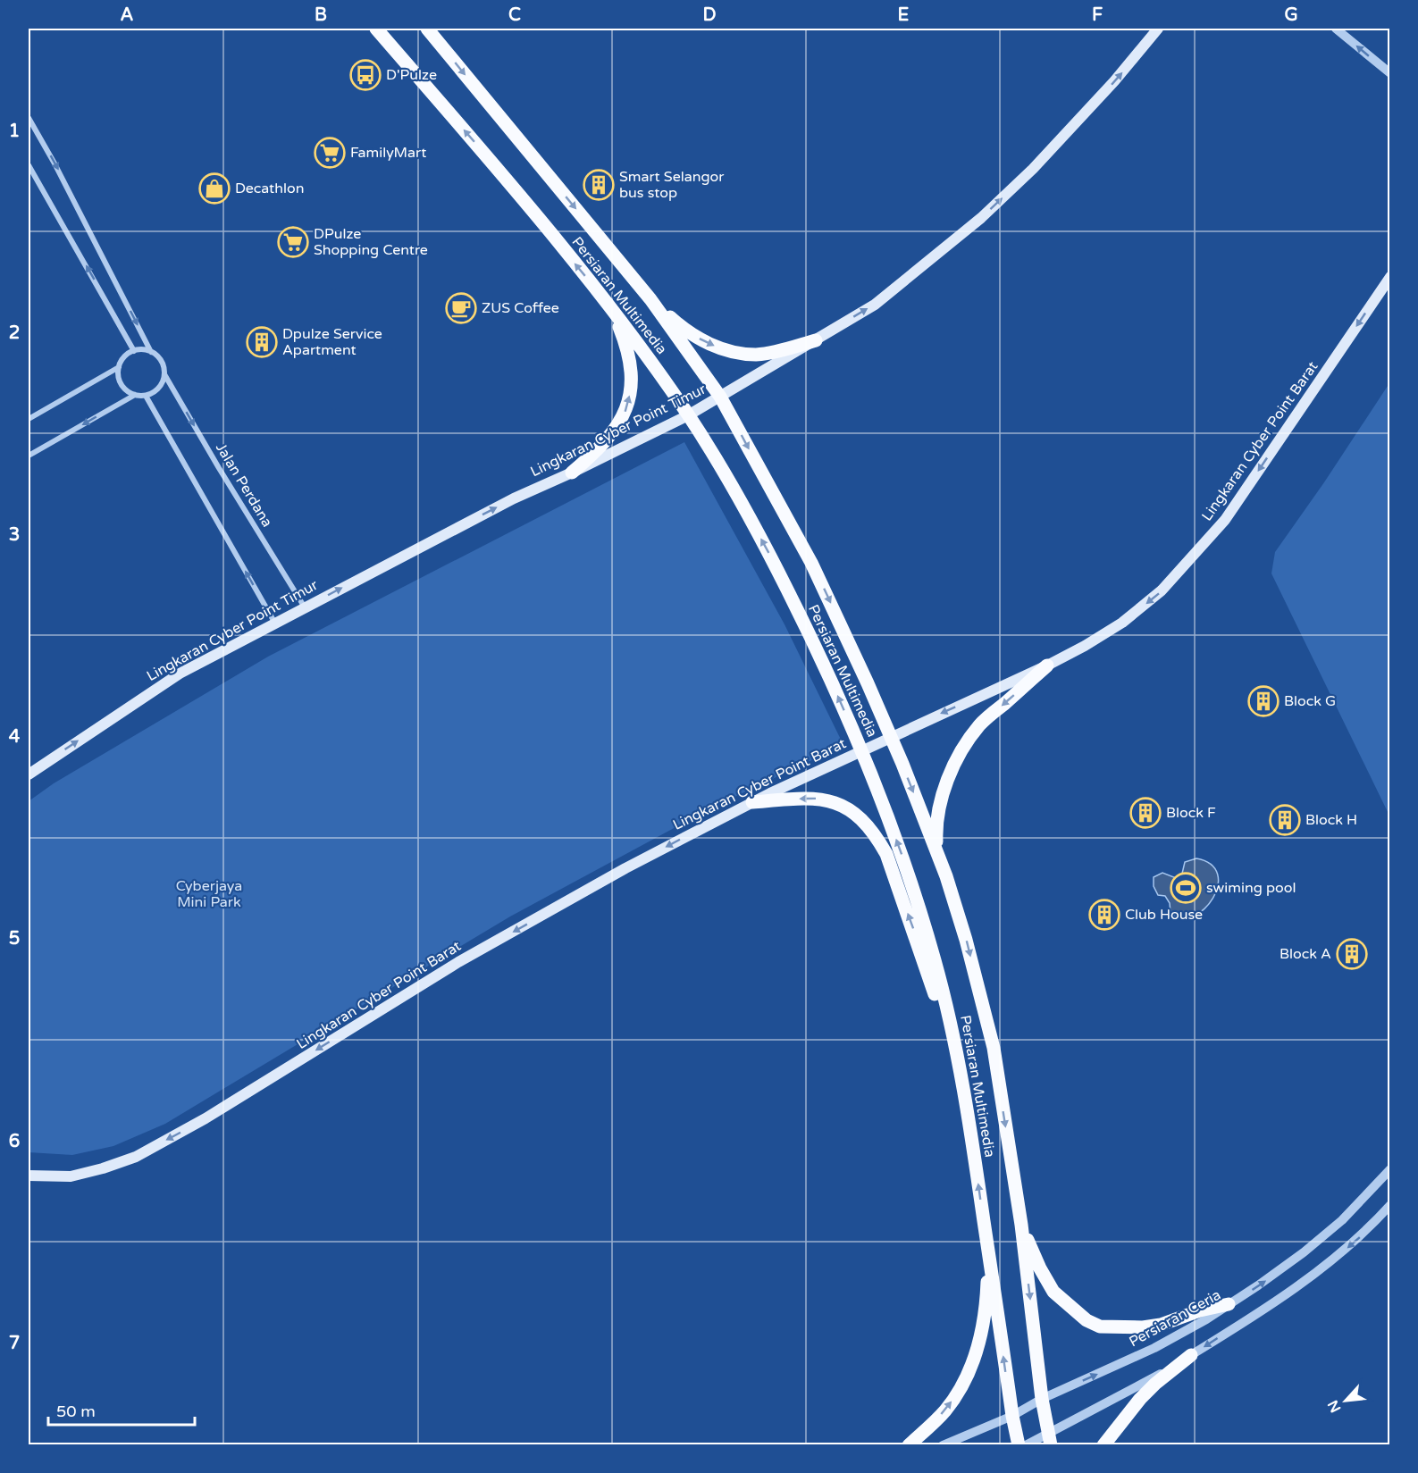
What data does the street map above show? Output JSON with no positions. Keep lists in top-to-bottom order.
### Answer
{
  "streets": {
    "main road": ["Persiaran Multimedia", "Lingkaran Cyber Point Timur", "Lingkaran Cyber Point Barat"],
    "street": ["Jalan Perdana", "Persiaran Ceria"]
  },
  "crossings": [
    ["Persiaran Multimedia", "Lingkaran Cyber Point Timur"],
    ["Persiaran Multimedia", "Lingkaran Cyber Point Barat"],
    ["Persiaran Multimedia", "Persiaran Ceria"],
    ["Lingkaran Cyber Point Timur", "Jalan Perdana"]
  ],
  "one_way": ["Lingkaran Cyber Point Timur", "Lingkaran Cyber Point Barat"],
  "parks": ["Cyberjaya Mini Park"],
  "places": {
    "bus stop": ["D'Pulze"],
    "supermarket": ["FamilyMart", "DPulze Shopping Centre"],
    "building": [
      "Smart Selangor bus stop",
      "Dpulze Service Apartment",
      "Block G",
      "Block F",
      "Block H",
      "Club House",
      "Block A"
    ],
    "shop": ["Decathlon"],
    "cafe": ["ZUS Coffee"],
    "sports": ["swiming pool"]
  },
  "scale_bar": "50 m",
  "north": "bottom left",
  "grid": {
    "columns": [
      "A",
      "B",
      "C",
      "D",
      "E",
      "F",
      "G"
    ],
    "rows": [
      "1",
      "2",
      "3",
      "4",
      "5",
      "6",
      "7"
    ]
  }
}
